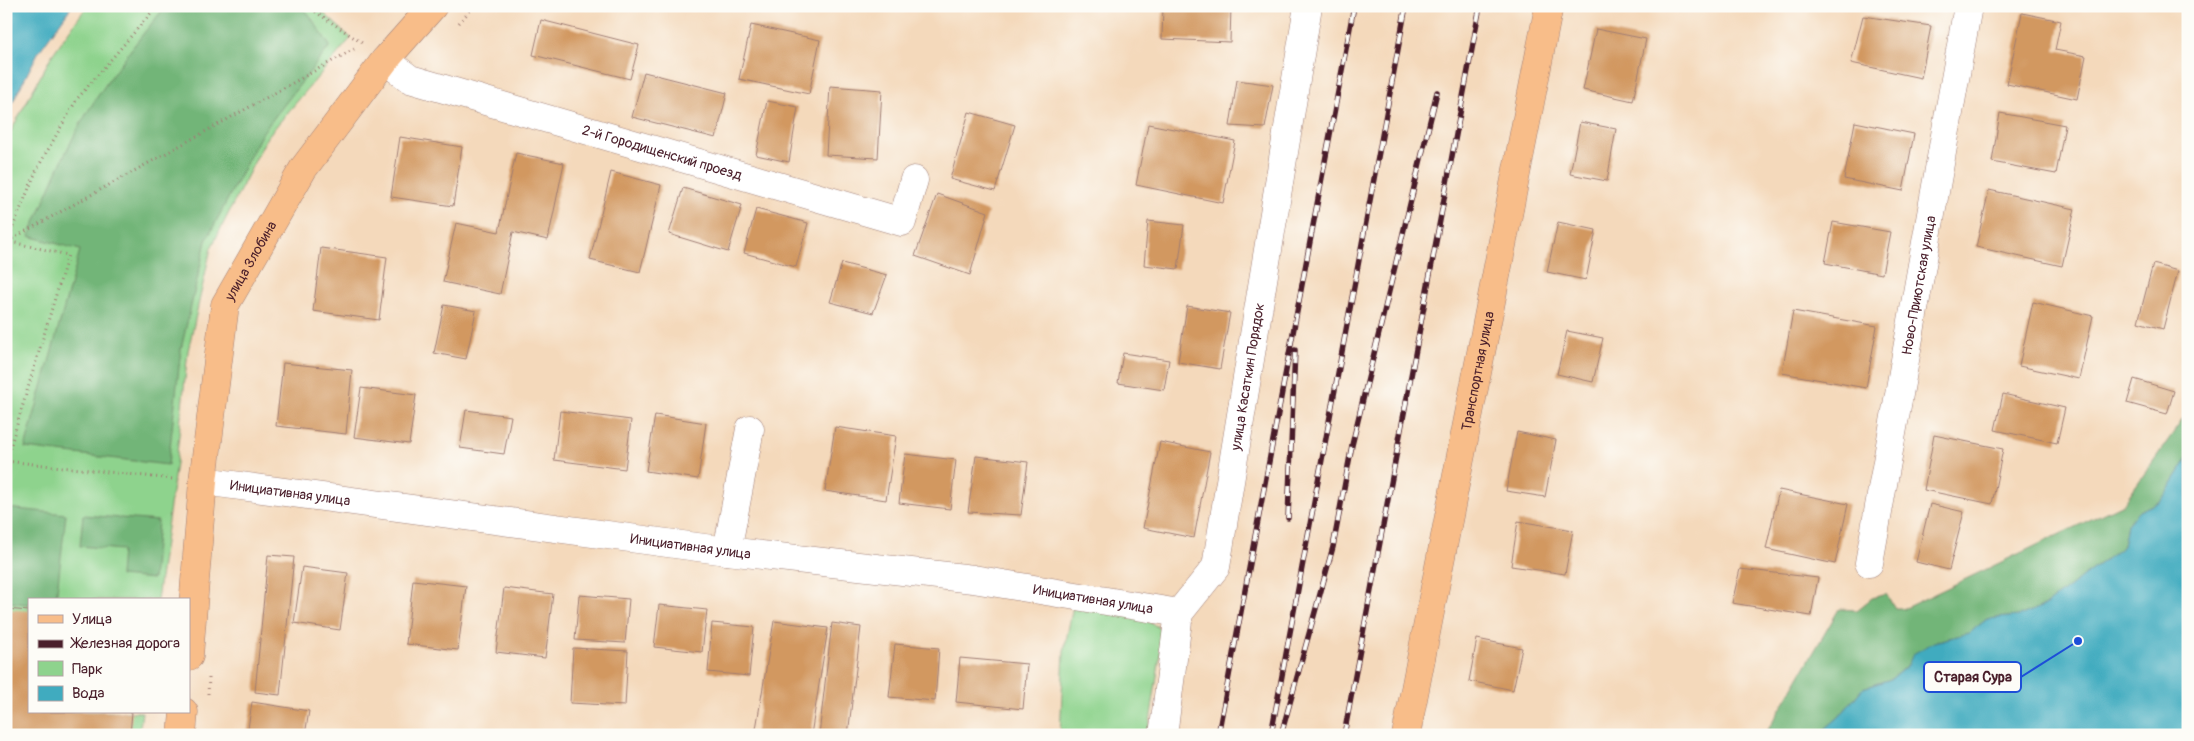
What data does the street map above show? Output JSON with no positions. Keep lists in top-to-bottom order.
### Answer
{
  "streets": {
    "main road": ["улица Злобина", "Транспортная улица"],
    "street": [
      "2-й Городищенский проезд",
      "Ново-Приютская улица",
      "улица Касаткин Порядок",
      "Инициативная улица"
    ]
  },
  "crossings": [
    ["2-й Городищенский проезд", "улица Злобина"],
    ["улица Злобина", "Инициативная улица"],
    ["улица Касаткин Порядок", "Инициативная улица"]
  ],
  "places": ["Старая Сура"],
  "legend": [
    "Улица",
    "Железная дорога",
    "Парк",
    "Вода"
  ]
}
